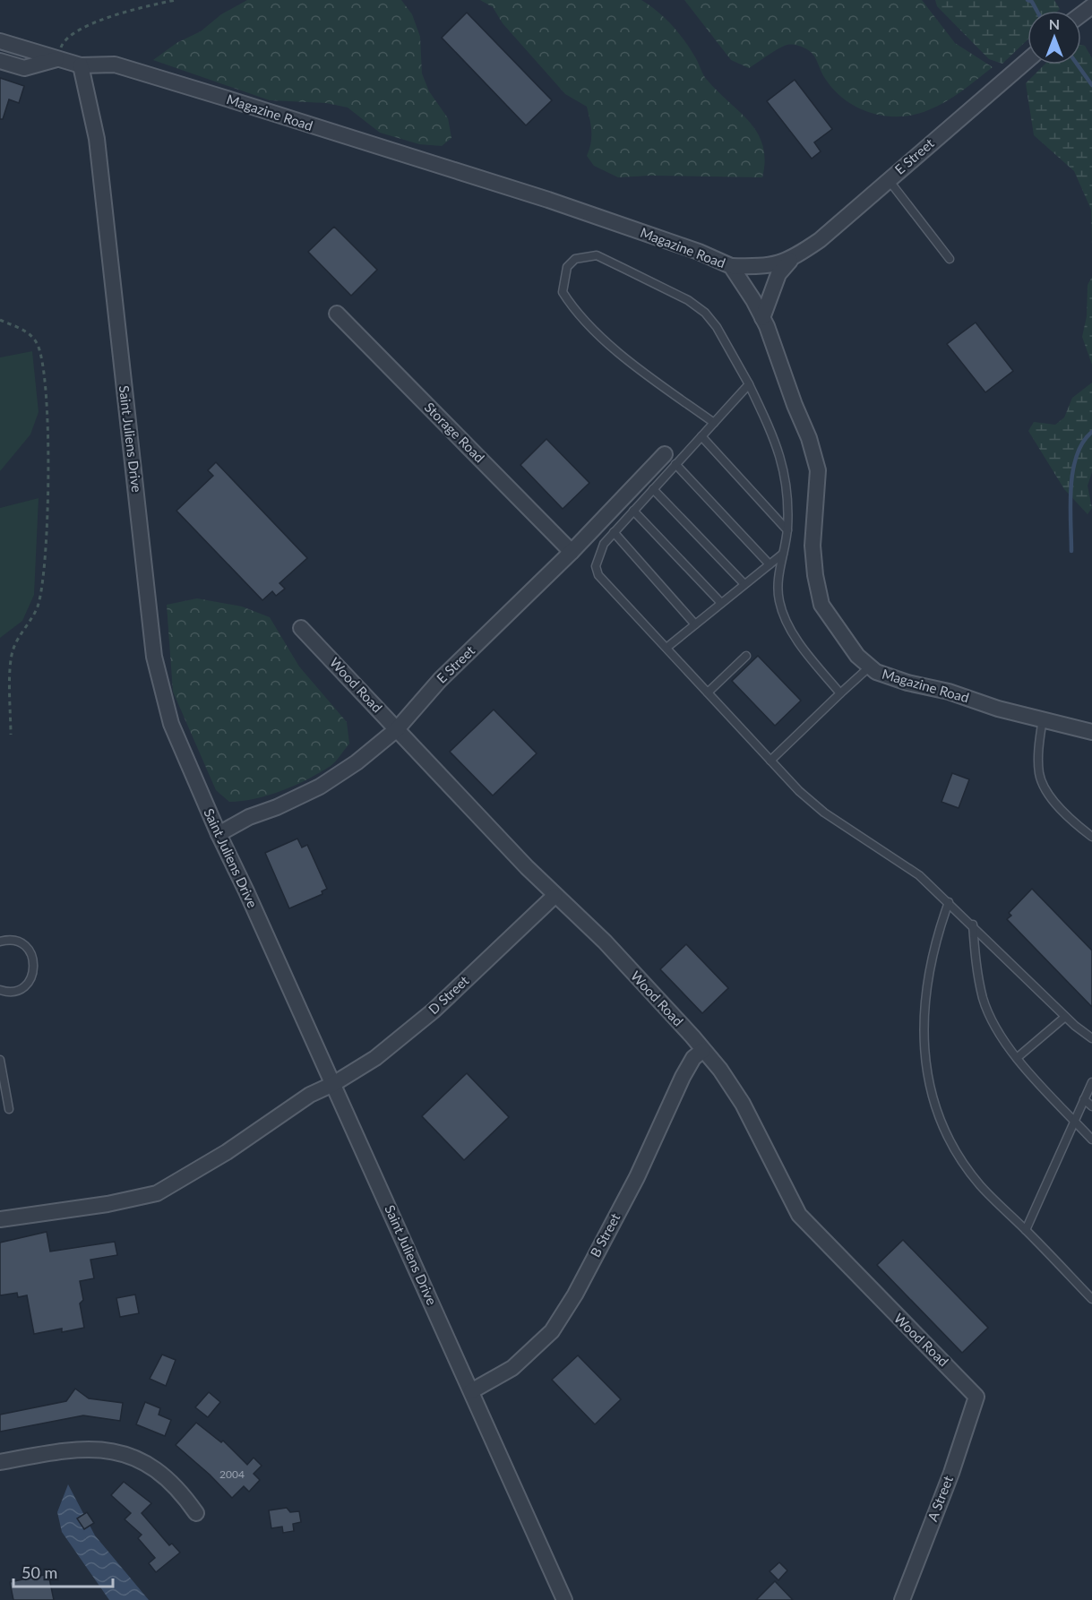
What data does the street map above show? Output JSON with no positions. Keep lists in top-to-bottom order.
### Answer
{
  "streets": {
    "street": [
      "Magazine Road",
      "E Street",
      "Storage Road",
      "Saint Juliens Drive",
      "Wood Road",
      "D Street",
      "B Street",
      "A Street"
    ]
  },
  "crossings": [
    ["Magazine Road", "E Street"],
    ["Magazine Road", "Saint Juliens Drive"],
    ["E Street", "Storage Road"],
    ["E Street", "Saint Juliens Drive"],
    ["E Street", "Wood Road"],
    ["Saint Juliens Drive", "D Street"],
    ["Saint Juliens Drive", "B Street"],
    ["Wood Road", "D Street"],
    ["Wood Road", "B Street"],
    ["Wood Road", "A Street"]
  ],
  "house_numbers": ["2004"],
  "scale_bar": "50 m",
  "north": "top"
}
